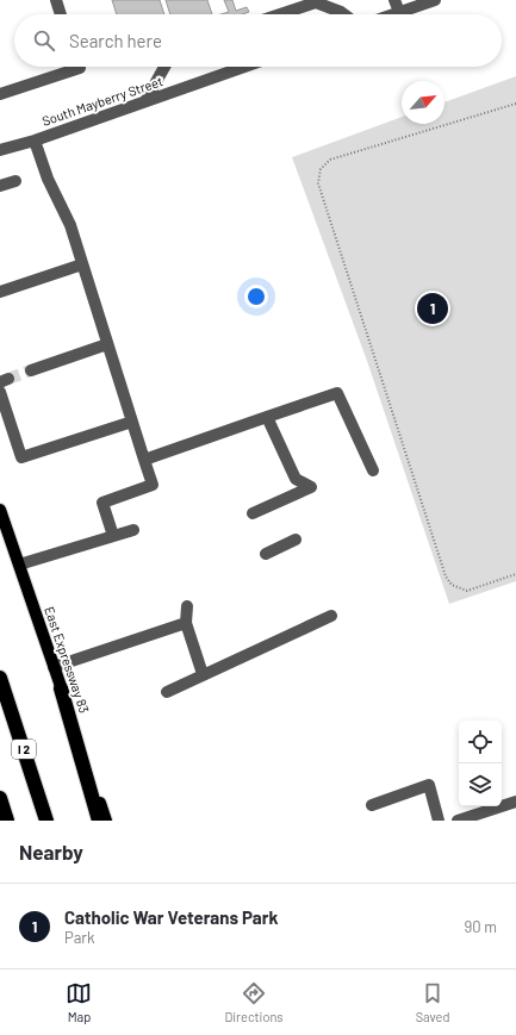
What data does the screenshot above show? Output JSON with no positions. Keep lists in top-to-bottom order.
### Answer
{
  "streets": {
    "highway": ["I 2"],
    "main road": ["East Expressway 83"],
    "street": ["South Mayberry Street"]
  },
  "north": "top right",
  "page": {
    "search": "Search here",
    "pins": "1",
    "heading": "Nearby",
    "list": [
      {
        "mark": "1",
        "name": "Catholic War Veterans Park",
        "note": "Park",
        "value": "90 m"
      }
    ],
    "nav": ["Map", "Directions", "Saved"]
  }
}
